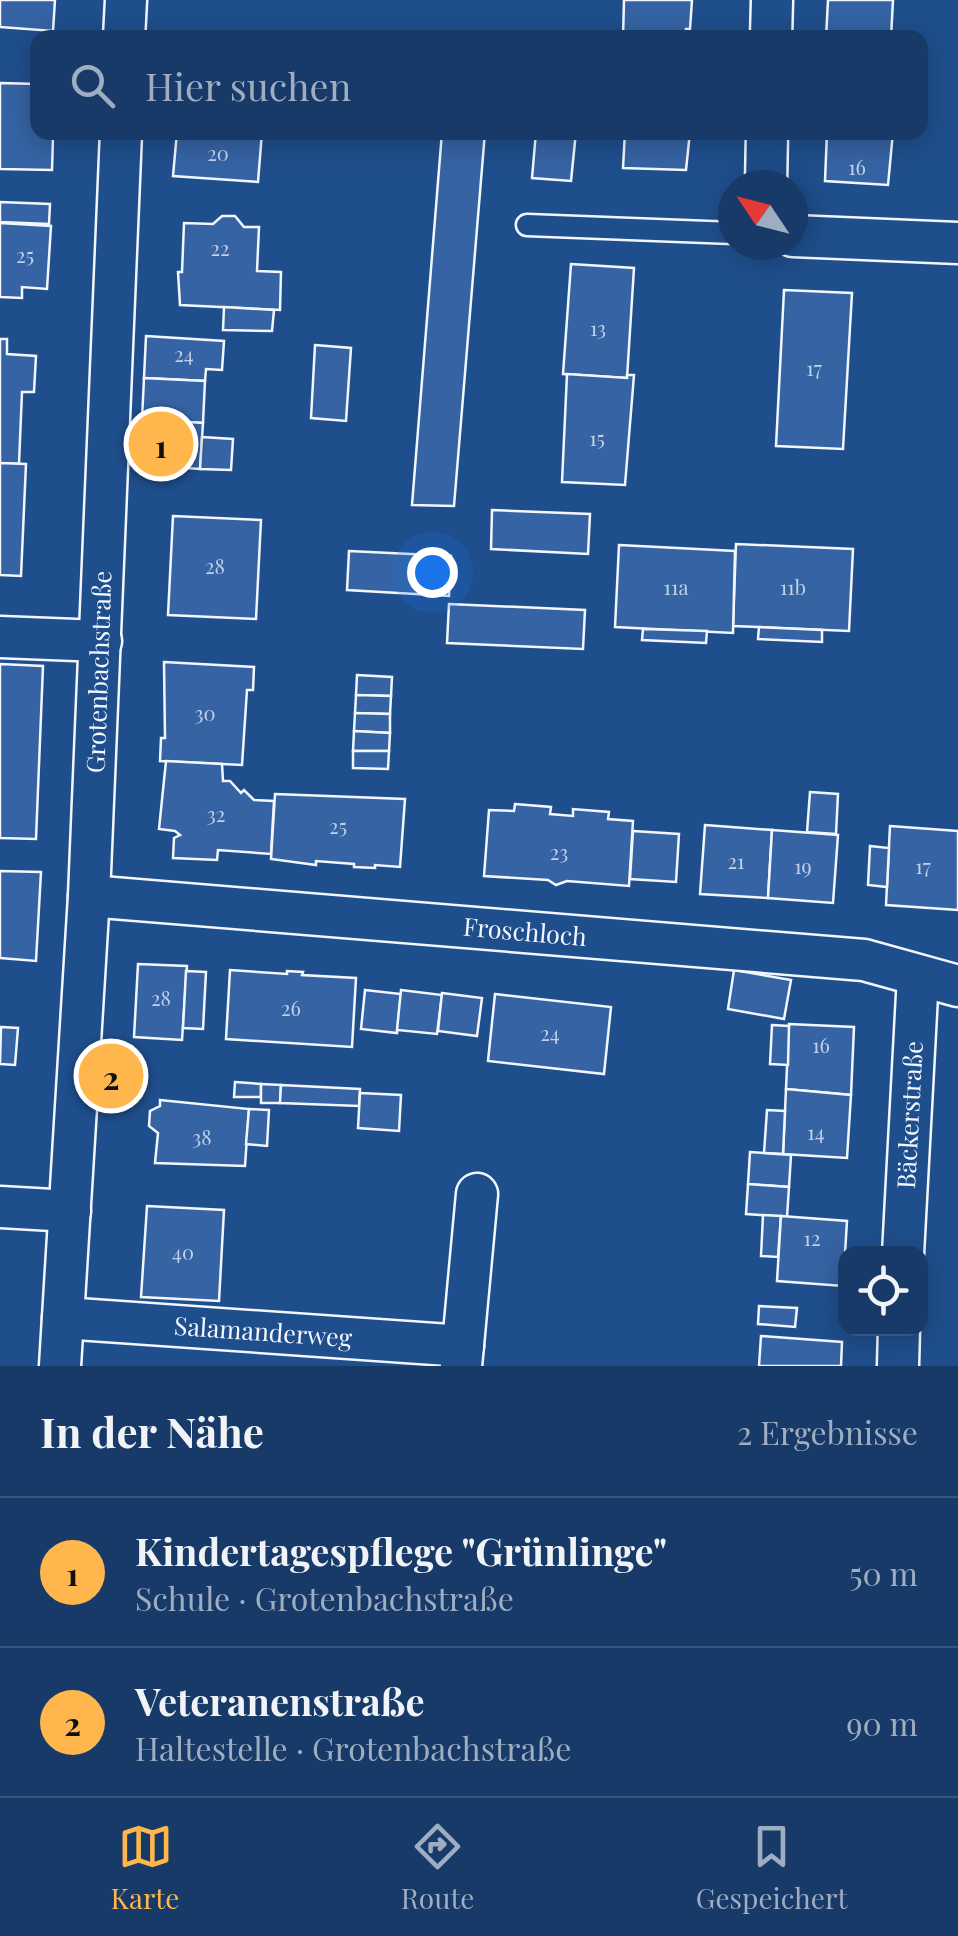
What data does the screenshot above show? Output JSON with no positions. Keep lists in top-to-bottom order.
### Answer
{
  "streets": {
    "street": [
      "Grotenbachstraße",
      "Froschloch",
      "Bäckerstraße",
      "Salamanderweg"
    ]
  },
  "crossings": [
    ["Grotenbachstraße", "Froschloch"],
    ["Grotenbachstraße", "Salamanderweg"],
    ["Froschloch", "Bäckerstraße"]
  ],
  "house_numbers": [
    "20",
    "16",
    "22",
    "25",
    "13",
    "24",
    "17",
    "15",
    "28",
    "11a",
    "11b",
    "30",
    "32",
    "25",
    "23",
    "21",
    "19",
    "17",
    "28",
    "26",
    "24",
    "16",
    "14",
    "38",
    "12",
    "40"
  ],
  "north": "top left",
  "page": {
    "search": "Hier suchen",
    "pins": ["1", "2"],
    "heading": ["In der Nähe", "2 Ergebnisse"],
    "list": [
      {
        "mark": "1",
        "name": "Kindertagespflege \"Grünlinge\"",
        "note": "Schule · Grotenbachstraße",
        "value": "50 m"
      },
      {
        "mark": "2",
        "name": "Veteranenstraße",
        "note": "Haltestelle · Grotenbachstraße",
        "value": "90 m"
      }
    ],
    "nav": ["Karte", "Route", "Gespeichert"]
  }
}
